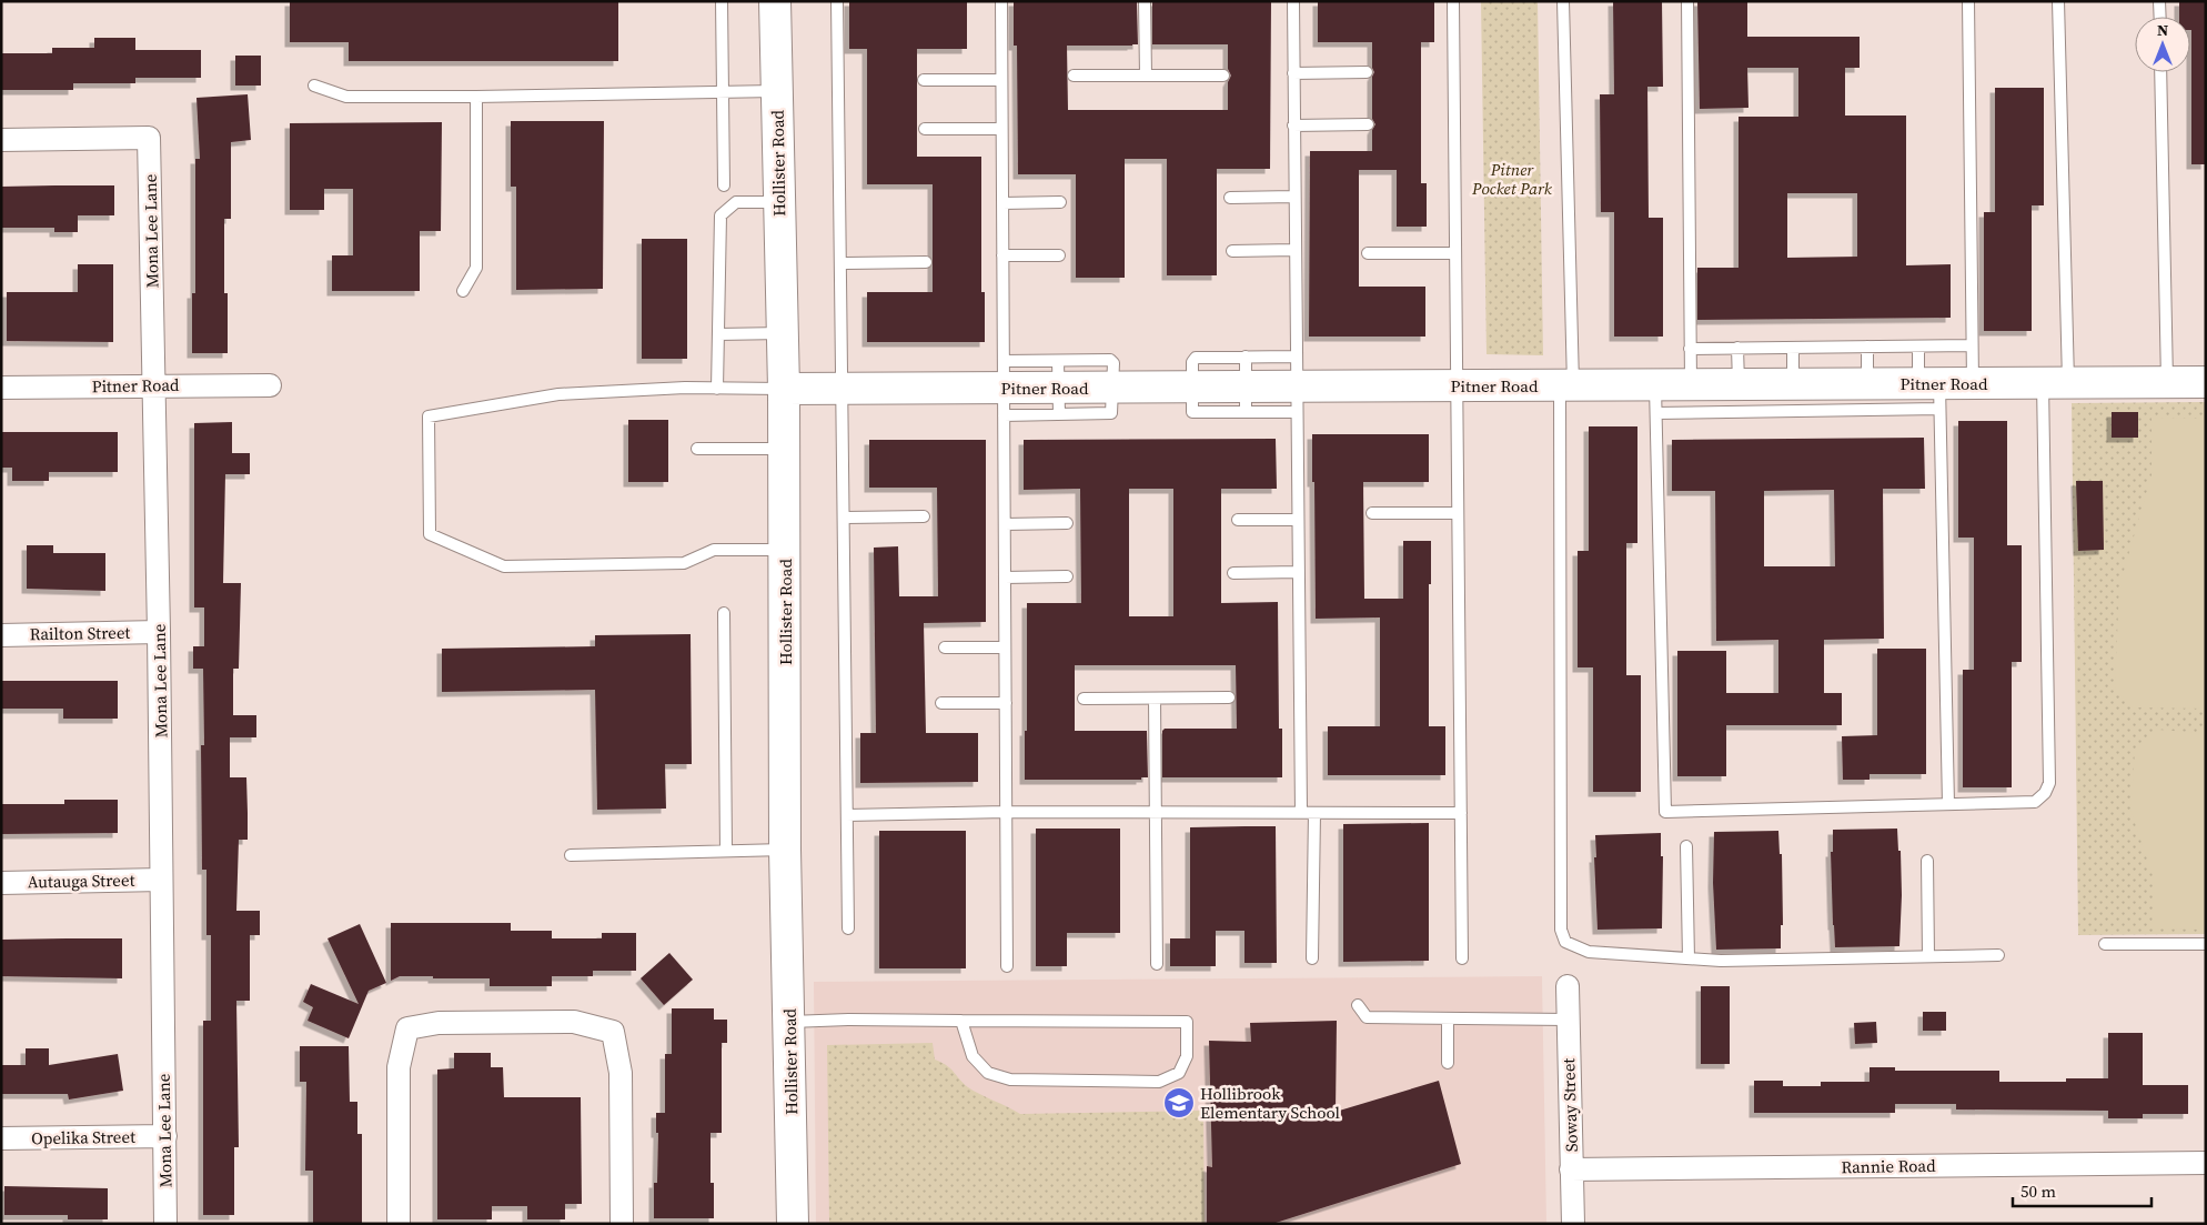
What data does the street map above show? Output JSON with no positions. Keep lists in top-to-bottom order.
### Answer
{
  "streets": {
    "street": [
      "Hollister Road",
      "Mona Lee Lane",
      "Pitner Road",
      "Railton Street",
      "Autauga Street",
      "Soway Street",
      "Opelika Street",
      "Rannie Road"
    ]
  },
  "crossings": [
    ["Hollister Road", "Pitner Road"],
    ["Mona Lee Lane", "Pitner Road"],
    ["Mona Lee Lane", "Railton Street"],
    ["Mona Lee Lane", "Autauga Street"],
    ["Mona Lee Lane", "Opelika Street"],
    ["Soway Street", "Rannie Road"]
  ],
  "parks": ["Pitner Pocket Park"],
  "places": {
    "school or university": ["Hollibrook Elementary School"]
  },
  "scale_bar": "50 m",
  "north": "top"
}
